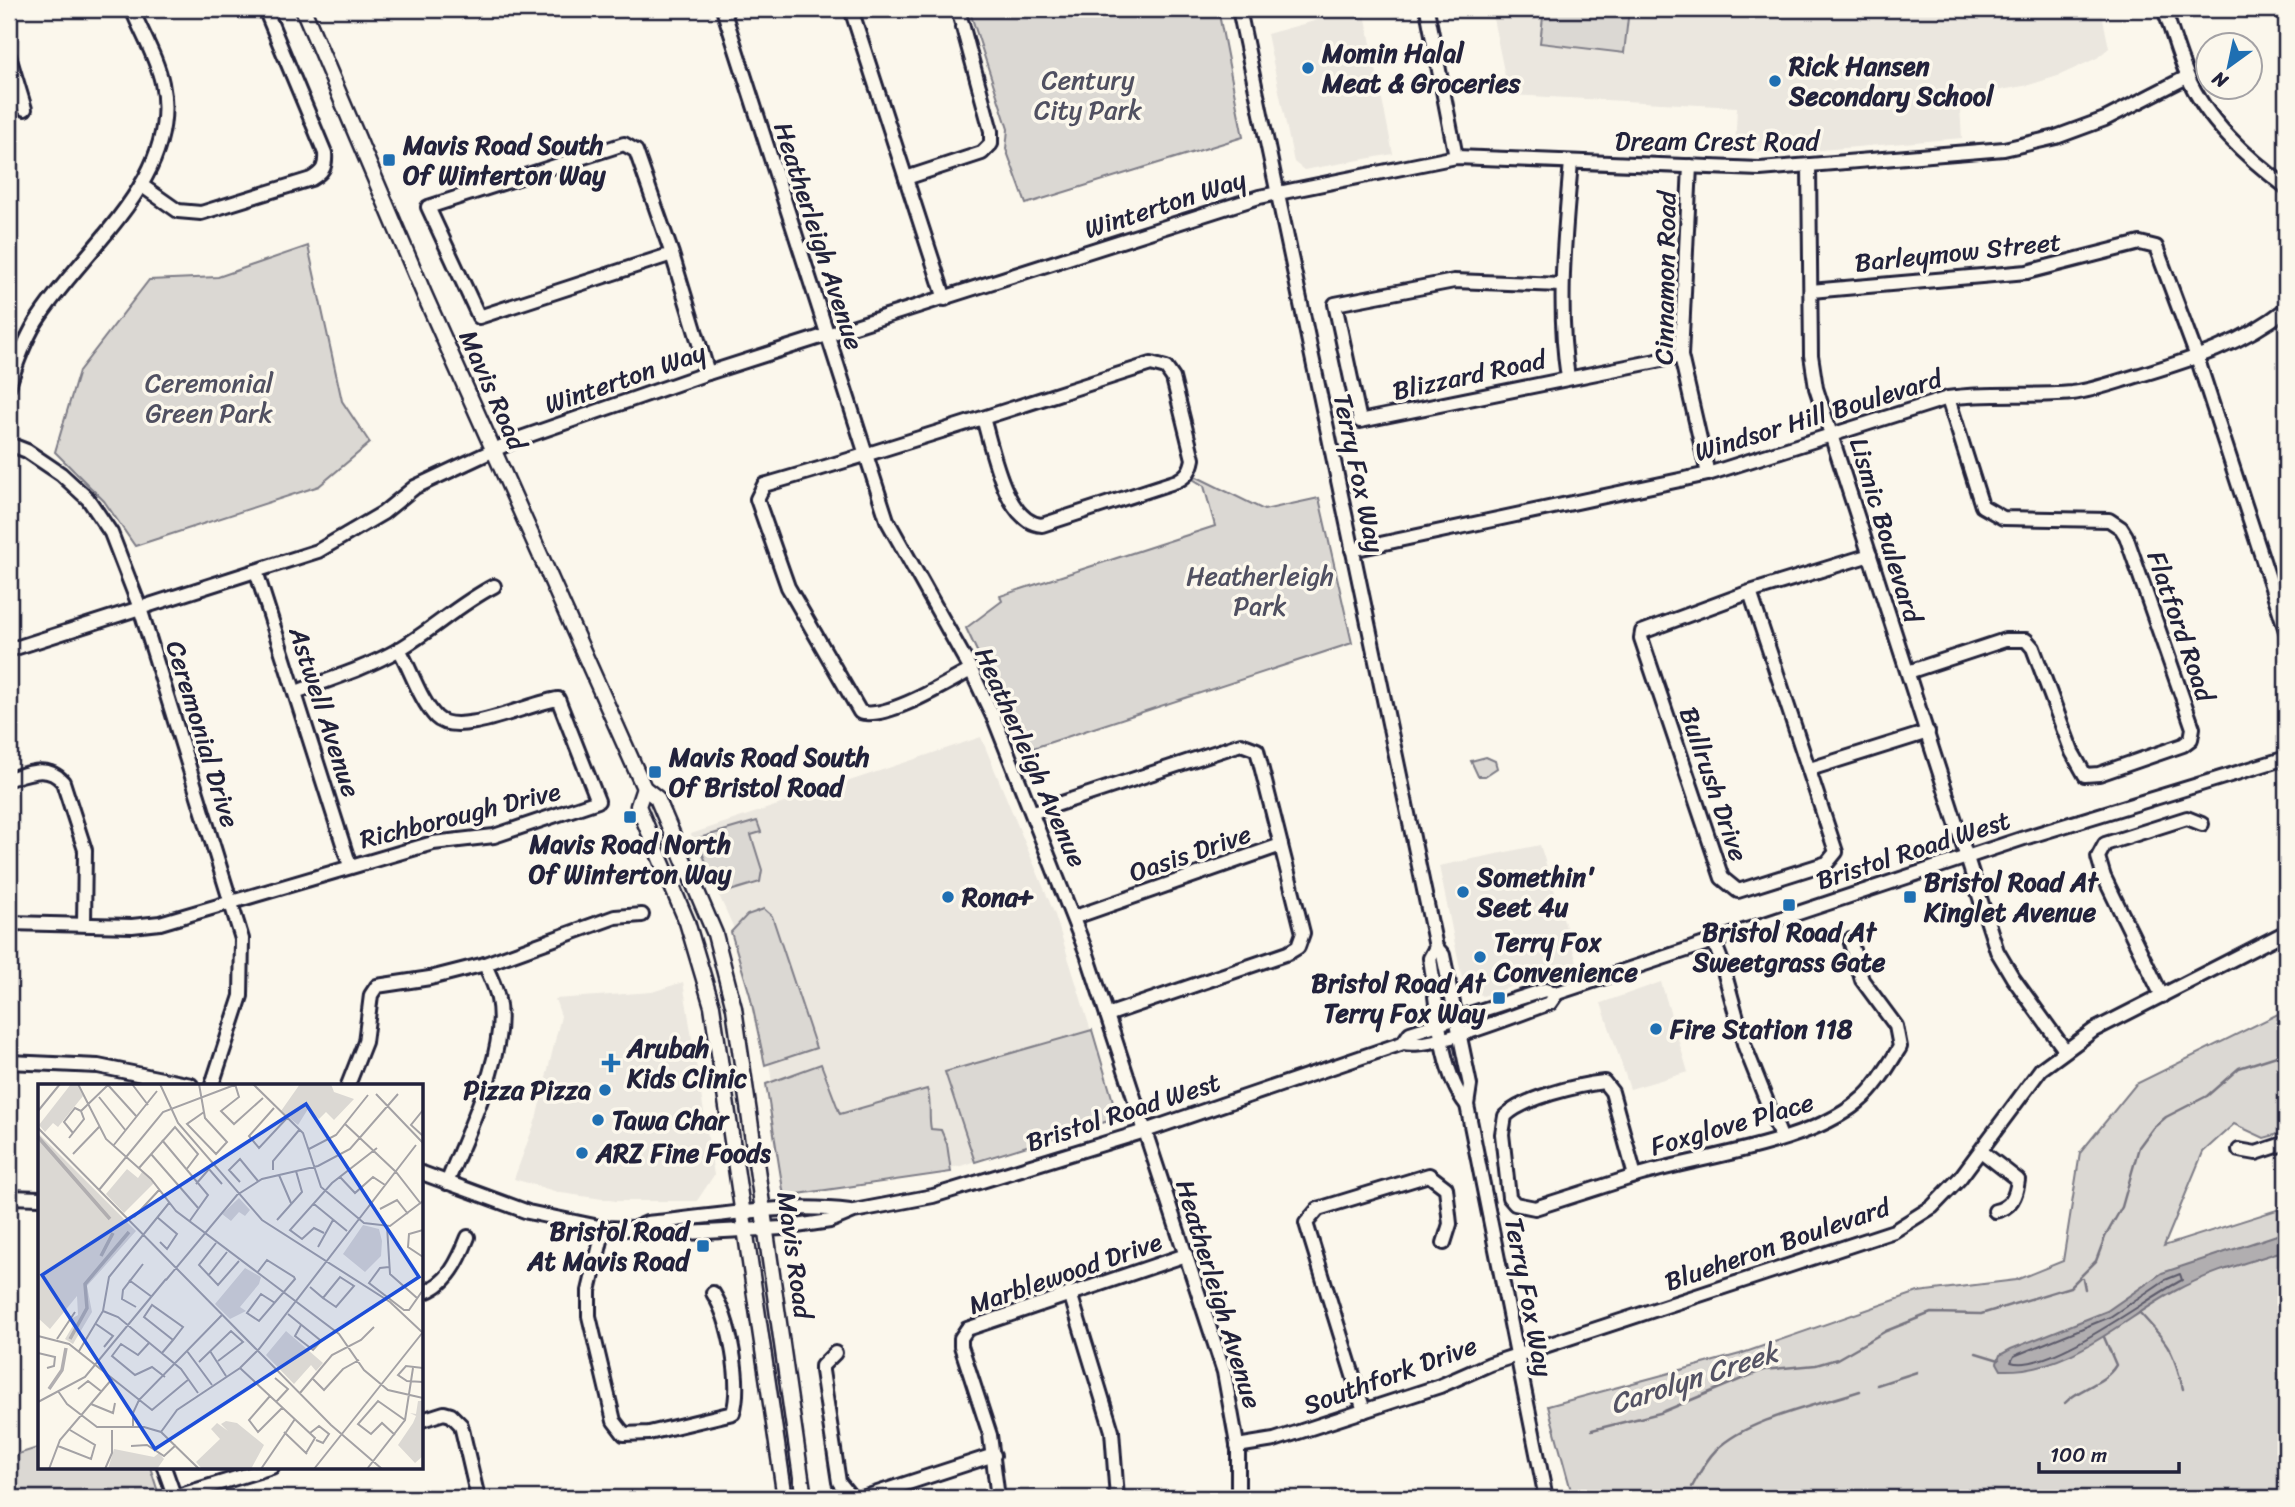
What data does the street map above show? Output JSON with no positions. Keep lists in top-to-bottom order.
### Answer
{
  "streets": {
    "main road": ["Mavis Road"],
    "street": [
      "Dream Crest Road",
      "Winterton Way",
      "Heatherleigh Avenue",
      "Barleymow Street",
      "Cinnamon Road",
      "Blizzard Road",
      "Windsor Hill Boulevard",
      "Terry Fox Way",
      "Lismic Boulevard",
      "Flatford Road",
      "Astwell Avenue",
      "Ceremonial Drive",
      "Bullrush Drive",
      "Richborough Drive",
      "Bristol Road West",
      "Oasis Drive",
      "Foxglove Place",
      "Blueheron Boulevard",
      "Marblewood Drive",
      "Southfork Drive"
    ]
  },
  "crossings": [
    ["Dream Crest Road", "Winterton Way"],
    ["Dream Crest Road", "Cinnamon Road"],
    ["Dream Crest Road", "Terry Fox Way"],
    ["Dream Crest Road", "Lismic Boulevard"],
    ["Winterton Way", "Heatherleigh Avenue"],
    ["Winterton Way", "Mavis Road"],
    ["Winterton Way", "Terry Fox Way"],
    ["Winterton Way", "Astwell Avenue"],
    ["Winterton Way", "Ceremonial Drive"],
    ["Heatherleigh Avenue", "Bristol Road West"],
    ["Heatherleigh Avenue", "Oasis Drive"],
    ["Heatherleigh Avenue", "Marblewood Drive"],
    ["Heatherleigh Avenue", "Southfork Drive"],
    ["Barleymow Street", "Windsor Hill Boulevard"],
    ["Barleymow Street", "Lismic Boulevard"],
    ["Cinnamon Road", "Blizzard Road"],
    ["Cinnamon Road", "Windsor Hill Boulevard"],
    ["Mavis Road", "Bristol Road West"],
    ["Windsor Hill Boulevard", "Terry Fox Way"],
    ["Windsor Hill Boulevard", "Lismic Boulevard"],
    ["Windsor Hill Boulevard", "Flatford Road"],
    ["Terry Fox Way", "Bristol Road West"],
    ["Terry Fox Way", "Blueheron Boulevard"],
    ["Terry Fox Way", "Southfork Drive"],
    ["Lismic Boulevard", "Flatford Road"],
    ["Lismic Boulevard", "Bullrush Drive"],
    ["Lismic Boulevard", "Bristol Road West"],
    ["Lismic Boulevard", "Blueheron Boulevard"],
    ["Astwell Avenue", "Richborough Drive"],
    ["Ceremonial Drive", "Richborough Drive"],
    ["Blueheron Boulevard", "Southfork Drive"]
  ],
  "water": ["Carolyn Creek"],
  "parks": ["Century City Park", "Ceremonial Green Park", "Heatherleigh Park"],
  "places": {
    "other": [
      "Momin Halal Meat & Groceries",
      "Rick Hansen Secondary School",
      "Somethin' Seet 4u",
      "Rona+",
      "Terry Fox Convenience",
      "Fire Station 118",
      "Pizza Pizza",
      "Tawa Char",
      "ARZ Fine Foods"
    ],
    "transit": [
      "Mavis Road South Of Winterton Way",
      "Mavis Road South Of Bristol Road",
      "Mavis Road North Of Winterton Way",
      "Bristol Road At Kinglet Avenue",
      "Bristol Road At Sweetgrass Gate",
      "Bristol Road At Terry Fox Way",
      "Bristol Road At Mavis Road"
    ],
    "health": ["Arubah Kids Clinic"]
  },
  "scale_bar": "100 m",
  "north": "bottom left"
}
